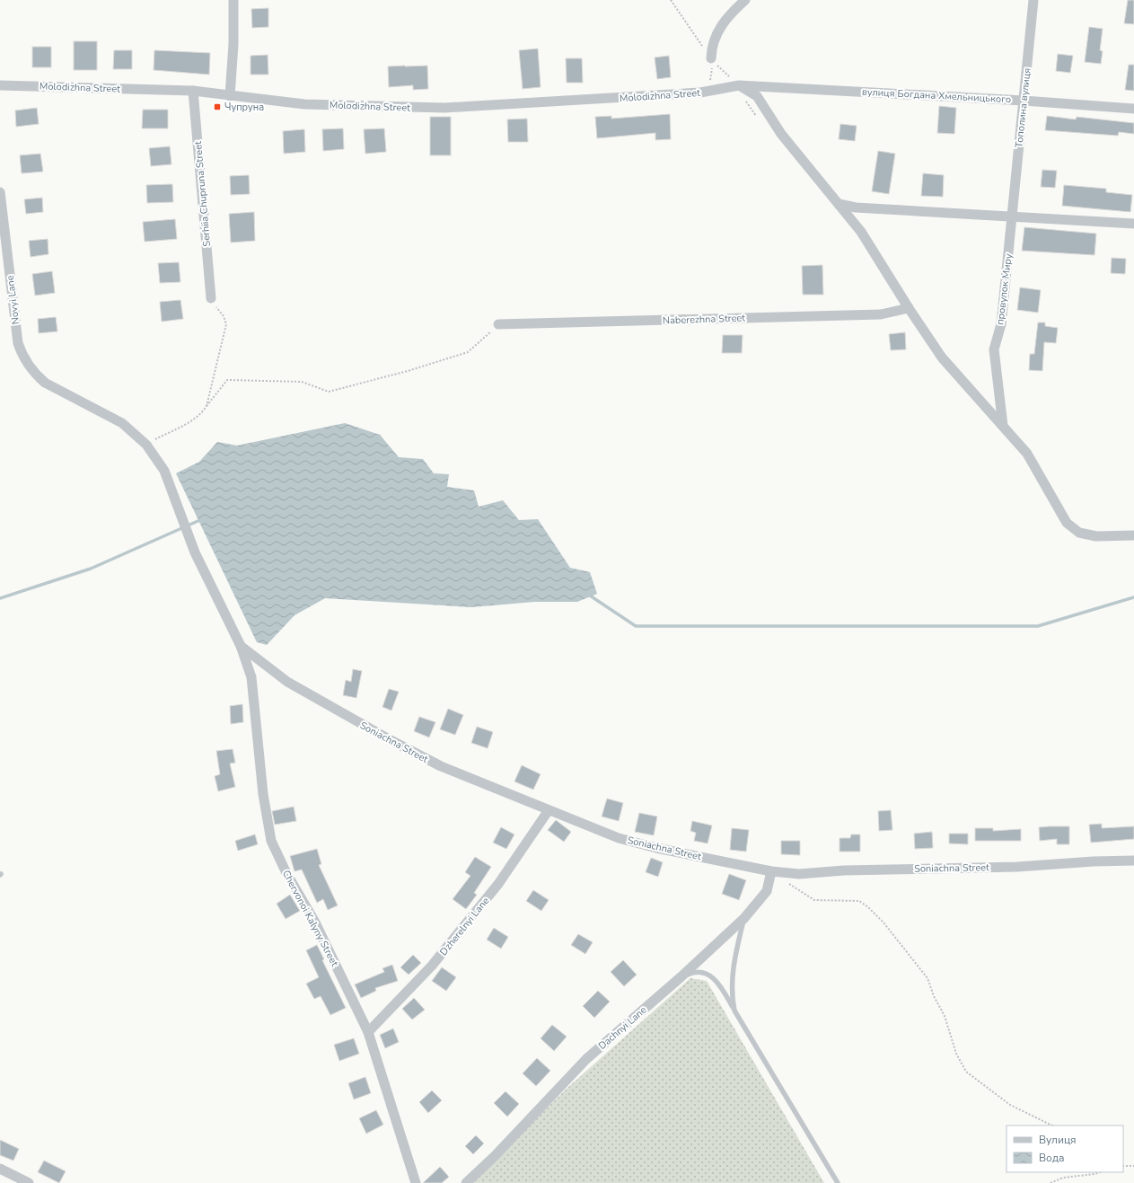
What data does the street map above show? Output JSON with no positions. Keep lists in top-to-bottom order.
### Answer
{
  "streets": {
    "street": [
      "Molodizhna Street",
      "вулиця Богдана Хмельницького",
      "Тополина вулиця",
      "Serhiia Chupruna Street",
      "провулок Миру",
      "Novyi Lane",
      "Naberezhna Street",
      "Soniachna Street",
      "Chervonoi Kalyny Street",
      "Dzherelnyi Lane",
      "Dachnyi Lane"
    ]
  },
  "crossings": [
    ["Molodizhna Street", "вулиця Богдана Хмельницького"],
    ["Molodizhna Street", "Serhiia Chupruna Street"],
    ["вулиця Богдана Хмельницького", "Тополина вулиця"],
    ["Тополина вулиця", "провулок Миру"],
    ["Novyi Lane", "Chervonoi Kalyny Street"],
    ["Soniachna Street", "Chervonoi Kalyny Street"],
    ["Soniachna Street", "Dzherelnyi Lane"],
    ["Soniachna Street", "Dachnyi Lane"],
    ["Chervonoi Kalyny Street", "Dzherelnyi Lane"]
  ],
  "places": {
    "transit": ["Чупруна"]
  },
  "legend": ["Вулиця", "Вода"]
}
